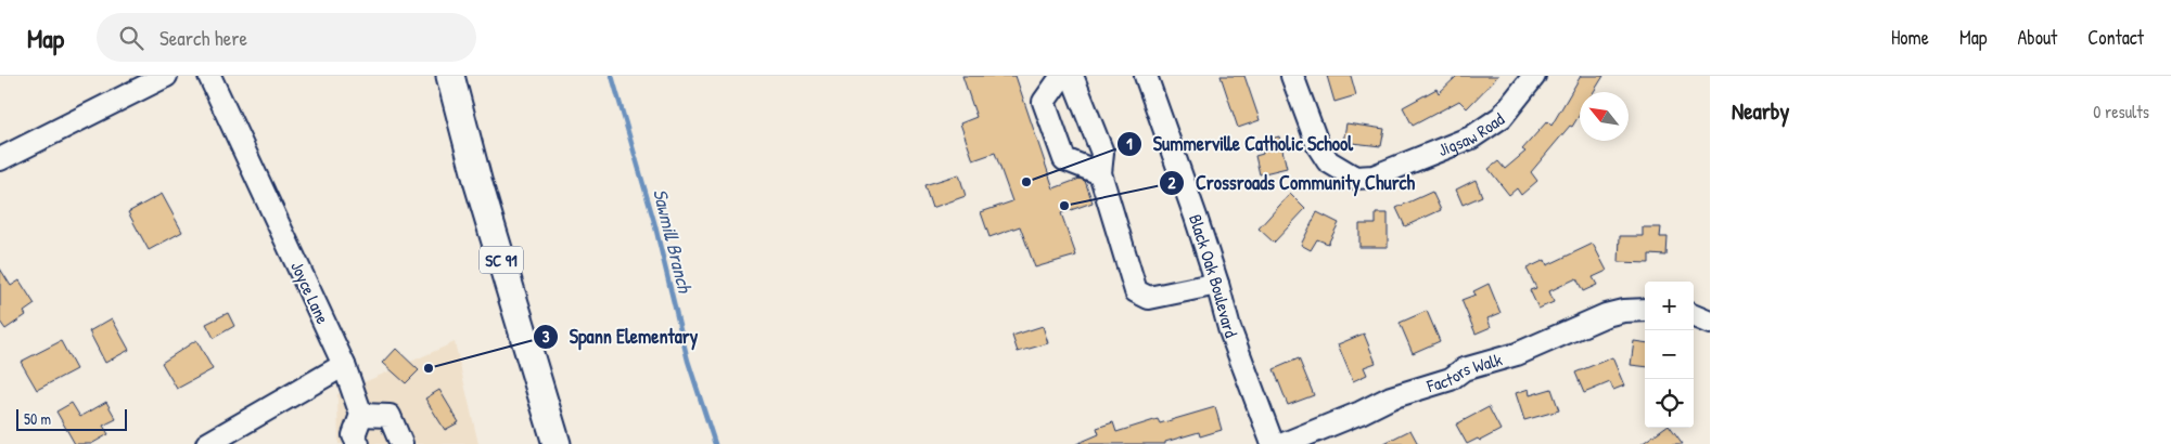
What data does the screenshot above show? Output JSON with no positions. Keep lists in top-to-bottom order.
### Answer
{
  "streets": {
    "main road": ["SC 91"],
    "street": [
      "Jigsaw Road",
      "Black Oak Boulevard",
      "Joyce Lane",
      "Factors Walk"
    ]
  },
  "water": ["Sawmill Branch"],
  "places": ["Summerville Catholic School", "Crossroads Community Church", "Spann Elementary"],
  "scale_bar": "50 m",
  "north": "top left",
  "page": {
    "header": "Map",
    "search": "Search here",
    "nav": [
      "Home",
      "Map",
      "About",
      "Contact"
    ],
    "heading": ["Nearby", "0 results"],
    "map_buttons": ["+", "−"],
    "scale": "50 m"
  }
}
